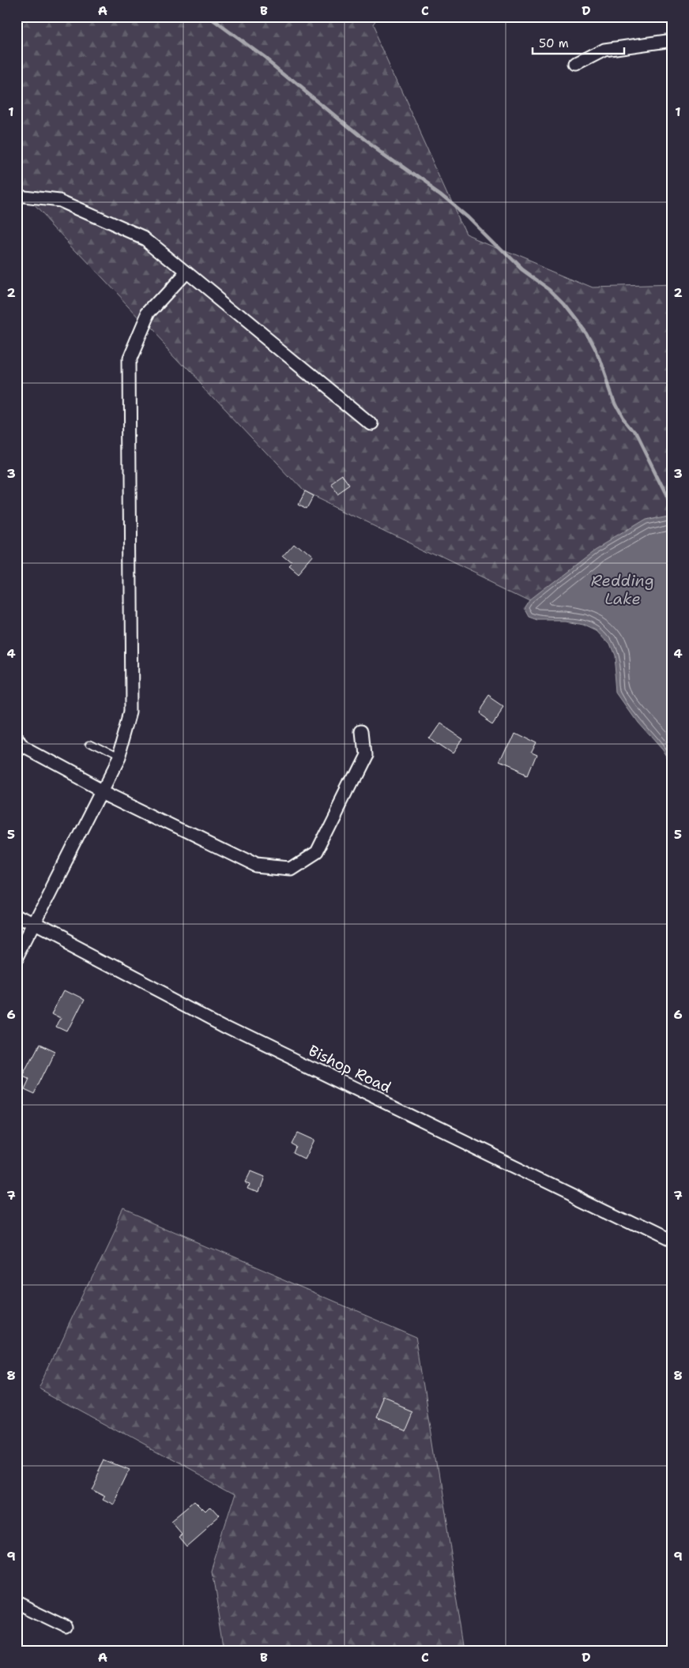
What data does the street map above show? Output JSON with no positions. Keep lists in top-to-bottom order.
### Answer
{
  "streets": {
    "street": ["Bishop Road"]
  },
  "water": ["Redding Lake"],
  "scale_bar": "50 m",
  "grid": {
    "columns": [
      "A",
      "B",
      "C",
      "D"
    ],
    "rows": [
      "1",
      "2",
      "3",
      "4",
      "5",
      "6",
      "7",
      "8",
      "9"
    ]
  }
}
